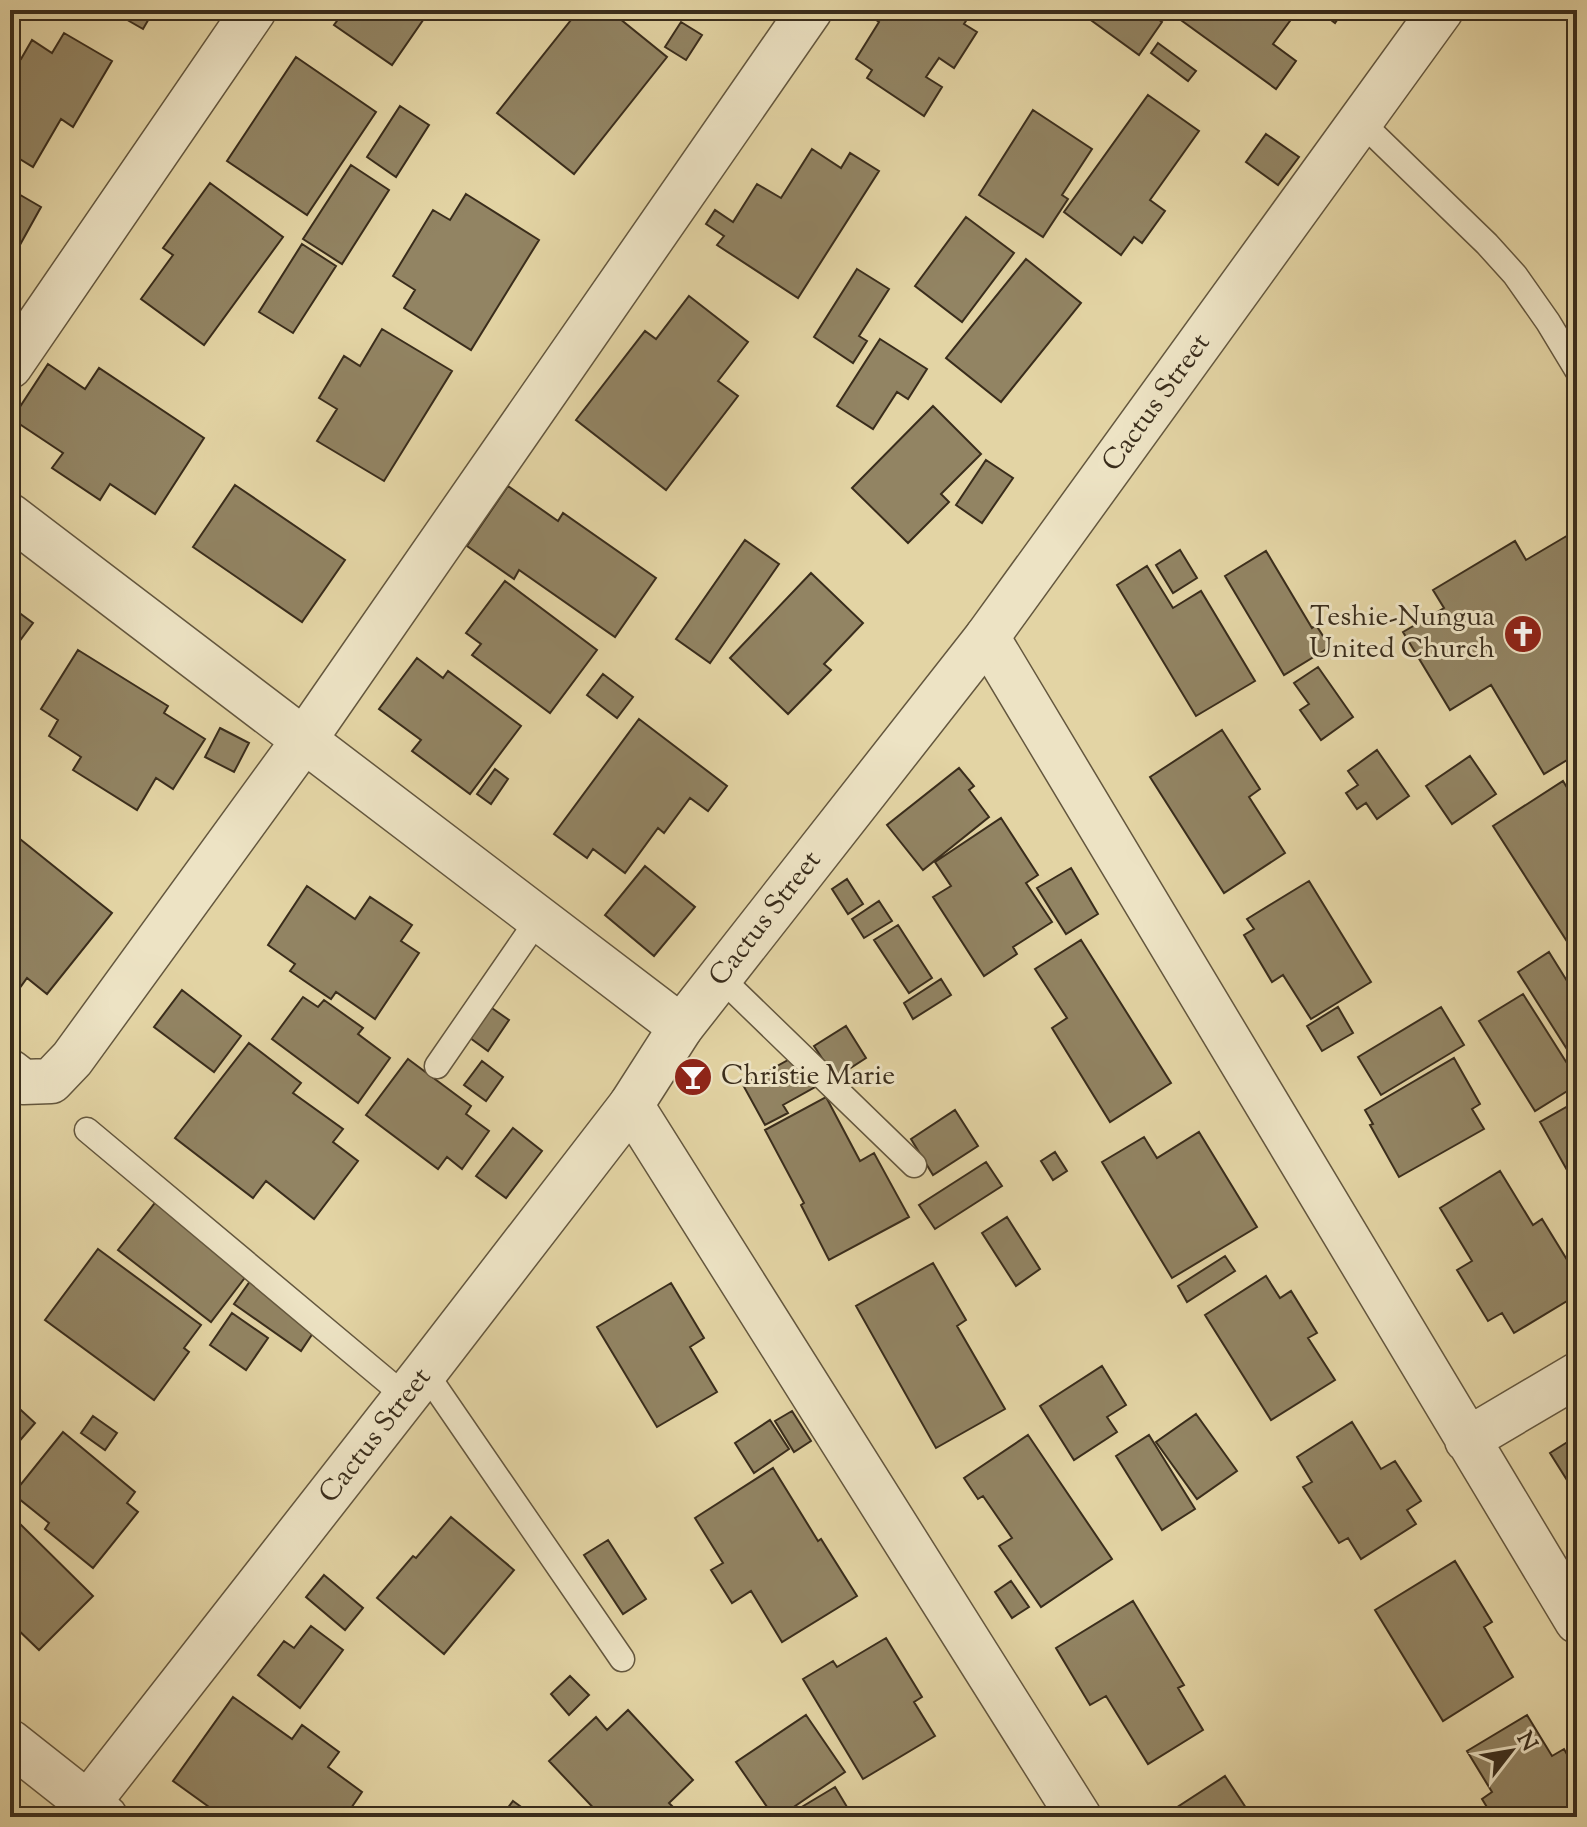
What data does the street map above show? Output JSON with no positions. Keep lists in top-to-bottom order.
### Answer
{
  "streets": {
    "street": ["Cactus Street"]
  },
  "places": {
    "church": ["Teshie-Nungua United Church"],
    "bar": ["Christie Marie"]
  },
  "north": "top right"
}
